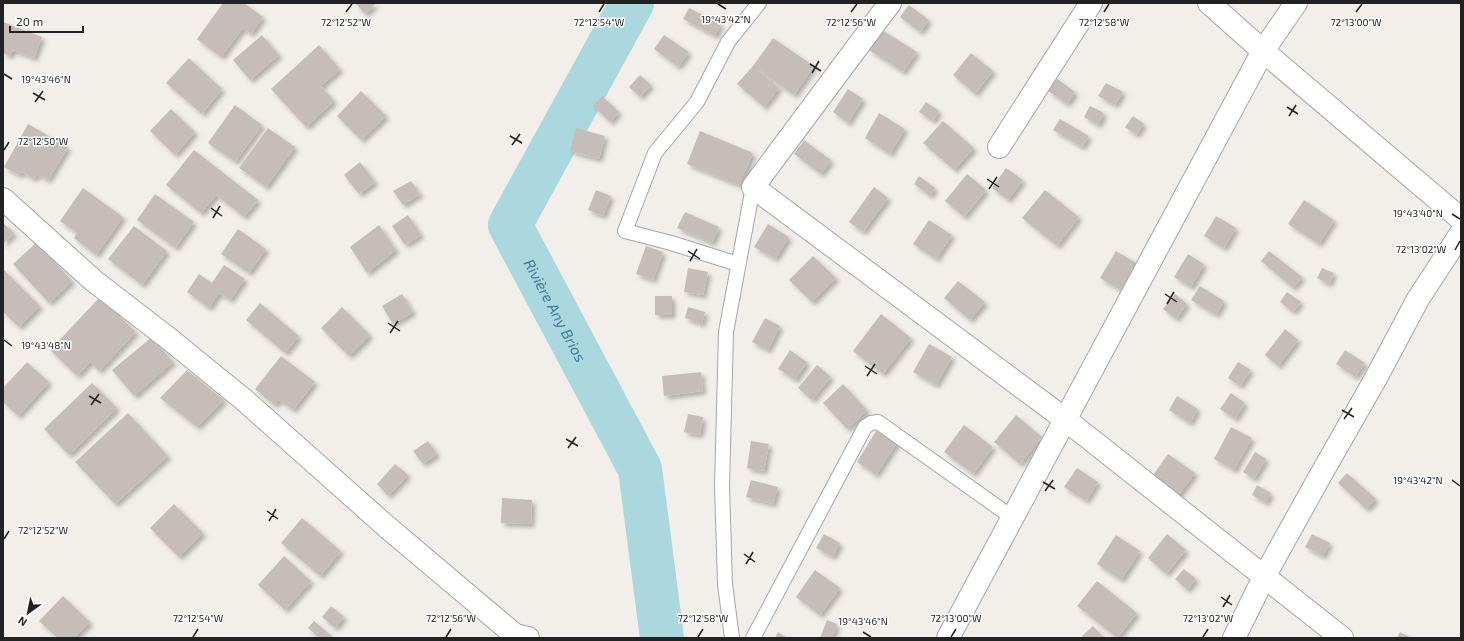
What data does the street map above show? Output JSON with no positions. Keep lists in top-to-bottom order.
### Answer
{
  "water": ["Rivière Any Brios"],
  "scale_bar": "20 m",
  "north": "bottom left",
  "coordinates": [
    "19°43'42\"N",
    "72°12'52\"W",
    "72°12'54\"W",
    "72°12'56\"W",
    "72°12'58\"W",
    "72°13'00\"W",
    "19°43'46\"N",
    "72°12'50\"W",
    "19°43'40\"N",
    "72°13'02\"W",
    "19°43'48\"N"
  ]
}
